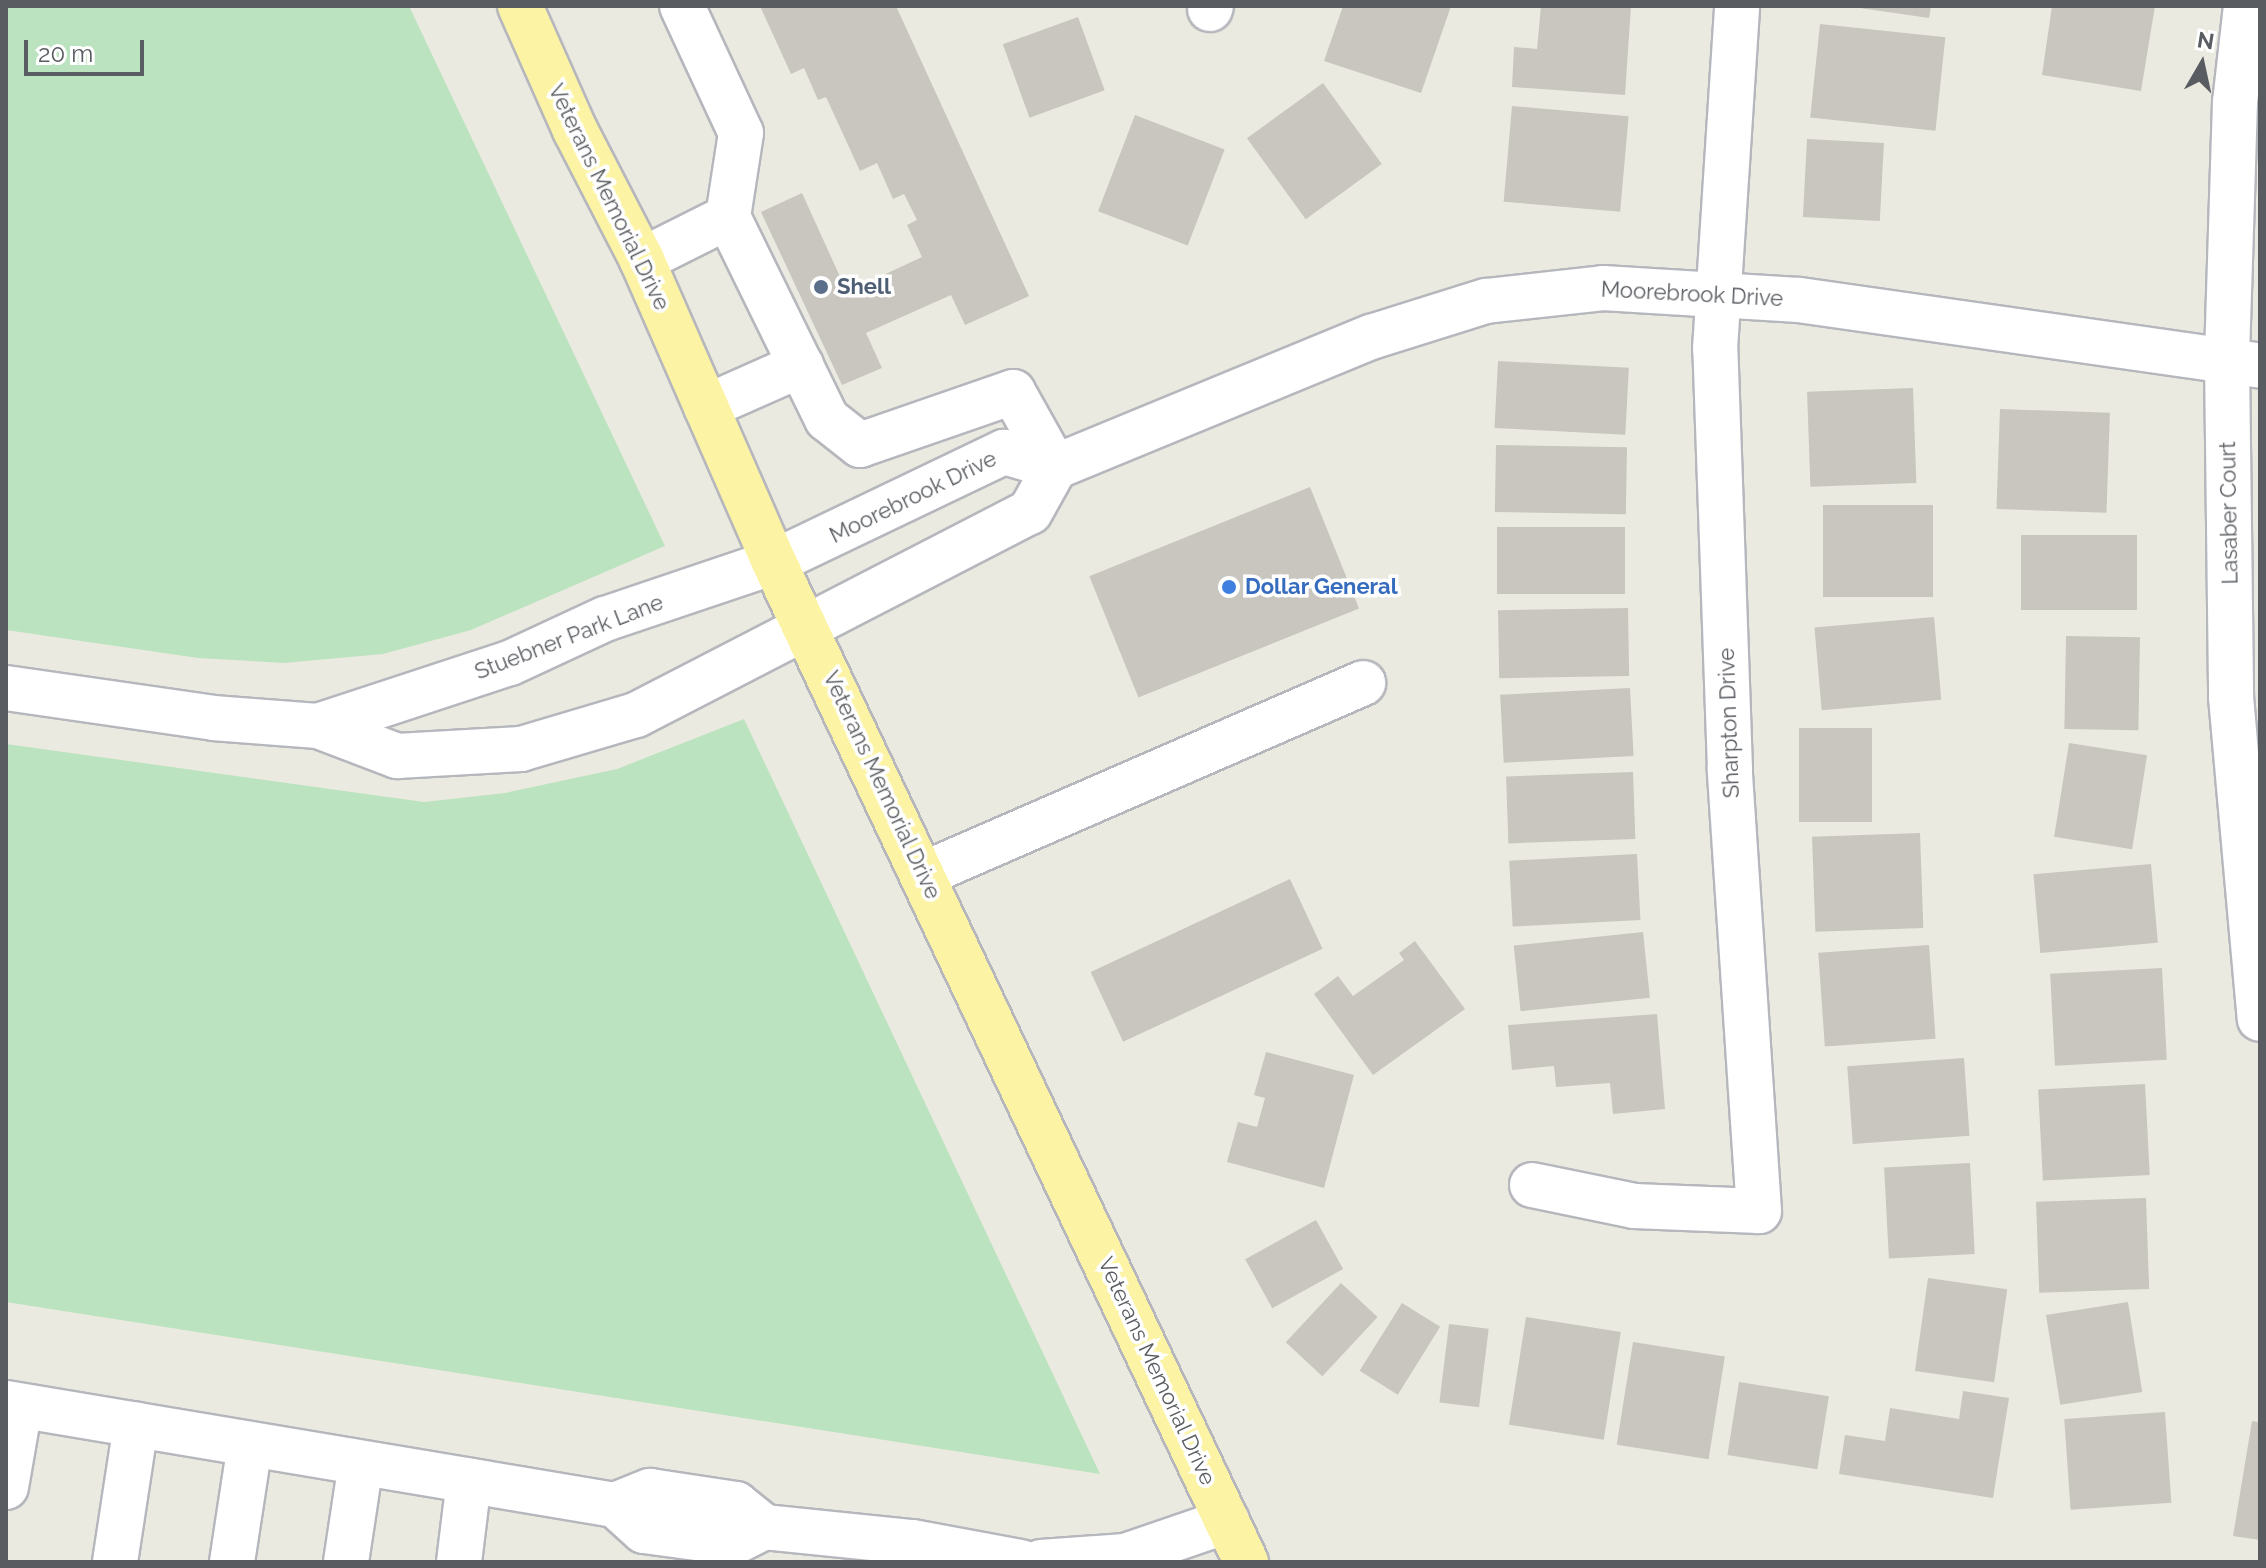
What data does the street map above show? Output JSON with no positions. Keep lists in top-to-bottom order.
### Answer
{
  "streets": {
    "main road": ["Veterans Memorial Drive"],
    "street": [
      "Moorebrook Drive",
      "Lasaber Court",
      "Stuebner Park Lane",
      "Sharpton Drive"
    ]
  },
  "crossings": [
    ["Veterans Memorial Drive", "Moorebrook Drive"],
    ["Veterans Memorial Drive", "Stuebner Park Lane"],
    ["Moorebrook Drive", "Lasaber Court"],
    ["Moorebrook Drive", "Stuebner Park Lane"],
    ["Moorebrook Drive", "Sharpton Drive"]
  ],
  "places": ["Shell", "Dollar General"],
  "scale_bar": "20 m",
  "north": "top"
}
